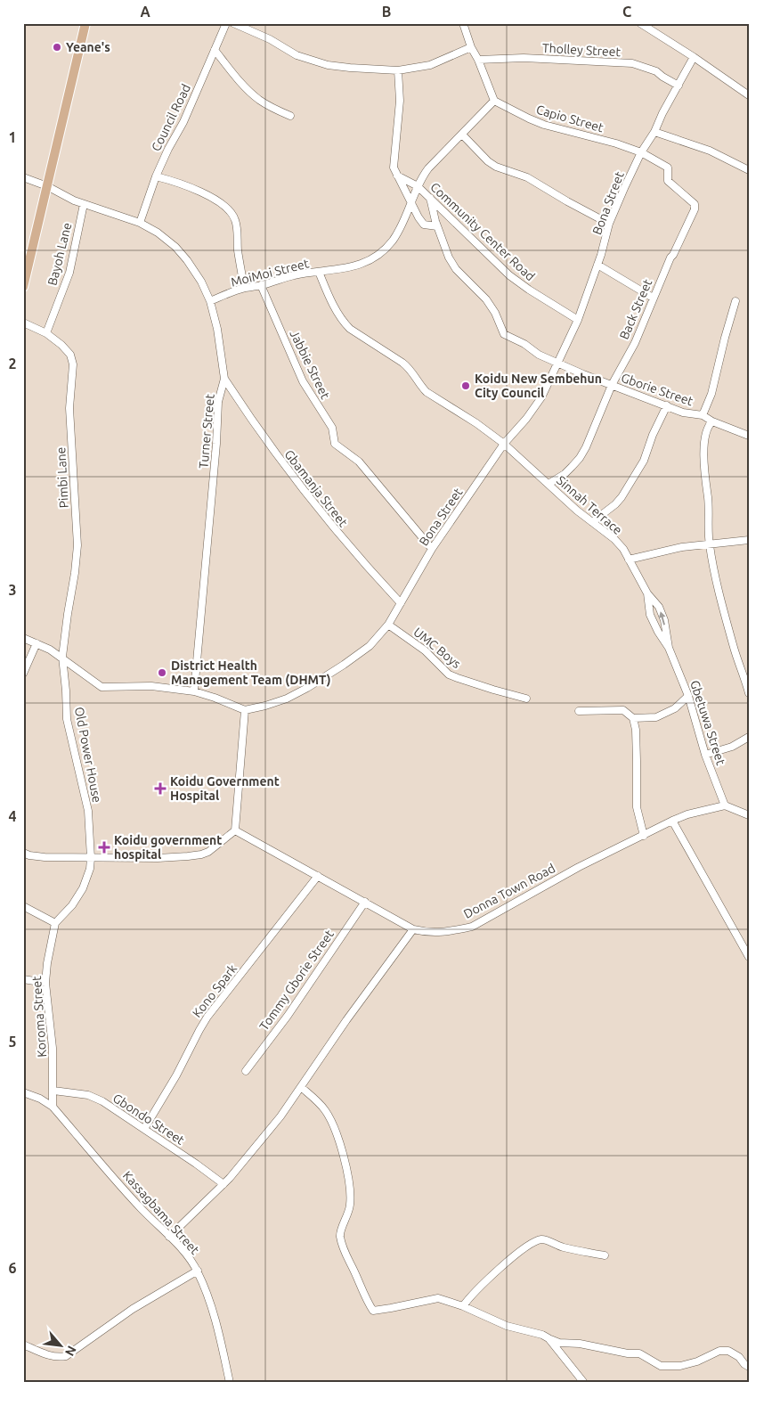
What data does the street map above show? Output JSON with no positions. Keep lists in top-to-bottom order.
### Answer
{
  "streets": {
    "street": [
      "Tholley Street",
      "Council Road",
      "Capio Street",
      "Bona Street",
      "Community Center Road",
      "Bayoh Lane",
      "MoiMoi Street",
      "Back Street",
      "Jabbie Street",
      "Gborie Street",
      "Turner Street",
      "Pimbi Lane",
      "Gbamanja Street",
      "Sinnah Terrace",
      "UMC Boys",
      "Gbetuwa Street",
      "Old Power House",
      "Donna Town Road",
      "Tommy Gborie Street",
      "Kono Spark",
      "Koroma Street",
      "Gbondo Street",
      "Kassagbama Street"
    ]
  },
  "crossings": [
    ["Tholley Street", "Bona Street"],
    ["Council Road", "Turner Street"],
    ["Capio Street", "Bona Street"],
    ["Capio Street", "MoiMoi Street"],
    ["Capio Street", "Back Street"],
    ["Bona Street", "Community Center Road"],
    ["Bona Street", "Back Street"],
    ["Bona Street", "Jabbie Street"],
    ["Bona Street", "Gborie Street"],
    ["Bona Street", "Gbamanja Street"],
    ["Bona Street", "Sinnah Terrace"],
    ["Bona Street", "UMC Boys"],
    ["Community Center Road", "MoiMoi Street"],
    ["Community Center Road", "Gborie Street"],
    ["Bayoh Lane", "Turner Street"],
    ["Bayoh Lane", "Pimbi Lane"],
    ["MoiMoi Street", "Jabbie Street"],
    ["MoiMoi Street", "Turner Street"],
    ["Back Street", "Gborie Street"],
    ["Back Street", "Sinnah Terrace"],
    ["Turner Street", "Gbamanja Street"],
    ["Pimbi Lane", "Old Power House"],
    ["Sinnah Terrace", "Gbetuwa Street"],
    ["Gbetuwa Street", "Donna Town Road"],
    ["Donna Town Road", "Tommy Gborie Street"],
    ["Donna Town Road", "Kono Spark"],
    ["Kono Spark", "Gbondo Street"],
    ["Koroma Street", "Gbondo Street"],
    ["Koroma Street", "Kassagbama Street"]
  ],
  "places": {
    "other": ["Yeane's", "Koidu New Sembehun City Council", "District Health Management Team (DHMT)"],
    "health": ["Koidu Government Hospital", "Koidu government hospital"]
  },
  "north": "bottom right",
  "grid": {
    "columns": ["A", "B", "C"],
    "rows": [
      "1",
      "2",
      "3",
      "4",
      "5",
      "6"
    ]
  }
}
